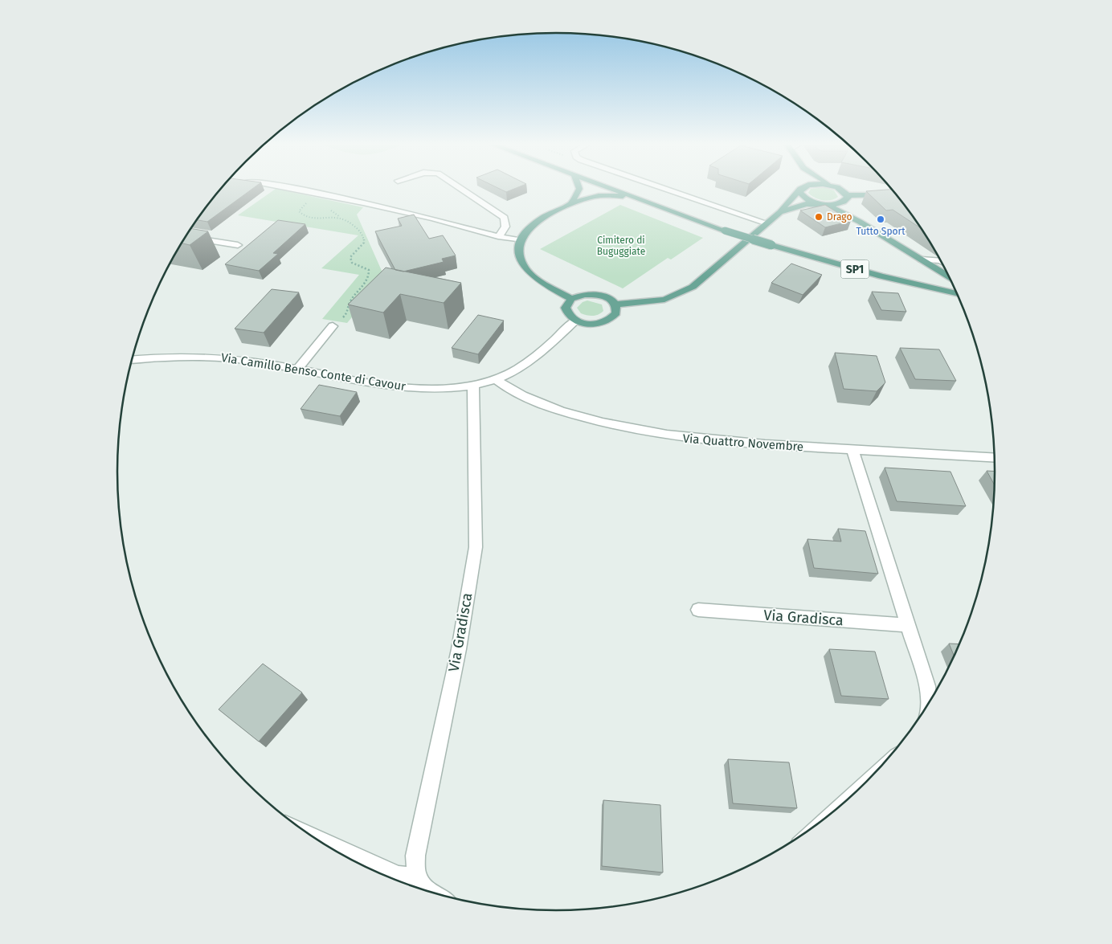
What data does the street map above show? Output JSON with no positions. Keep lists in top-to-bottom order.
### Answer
{
  "streets": {
    "main road": ["SP1"],
    "street": ["Via Camillo Benso Conte di Cavour", "Via Quattro Novembre", "Via Gradisca"]
  },
  "crossings": [
    ["Via Camillo Benso Conte di Cavour", "Via Quattro Novembre"],
    ["Via Camillo Benso Conte di Cavour", "Via Gradisca"]
  ],
  "parks": ["Cimitero di Buguggiate"],
  "places": ["Drago", "Tutto Sport"]
}
